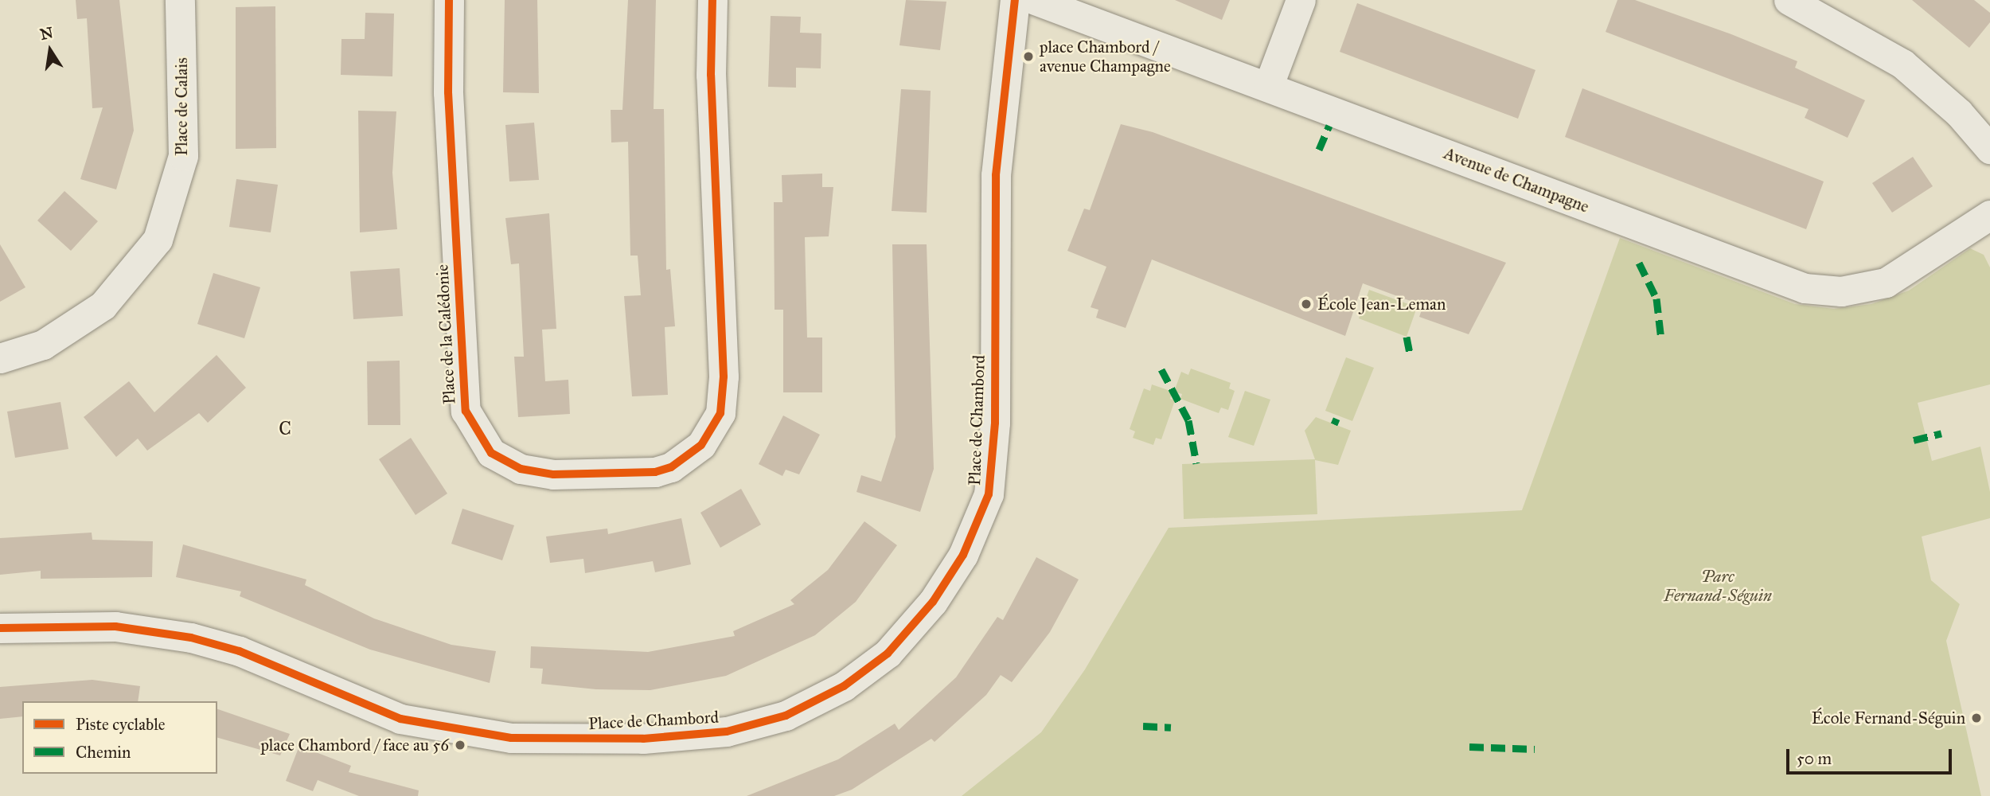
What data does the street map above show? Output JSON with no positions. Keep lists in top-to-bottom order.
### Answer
{
  "streets": {
    "street": [
      "Place de Calais",
      "Avenue de Champagne",
      "Place de la Calédonie",
      "Place de Chambord"
    ]
  },
  "districts": ["C"],
  "parks": ["Parc Fernand-Séguin"],
  "places": [
    "place Chambord / avenue Champagne",
    "École Jean-Leman",
    "École Fernand-Séguin",
    "place Chambord / face au 56"
  ],
  "legend": ["Piste cyclable", "Chemin"],
  "scale_bar": "50 m",
  "north": "top"
}
